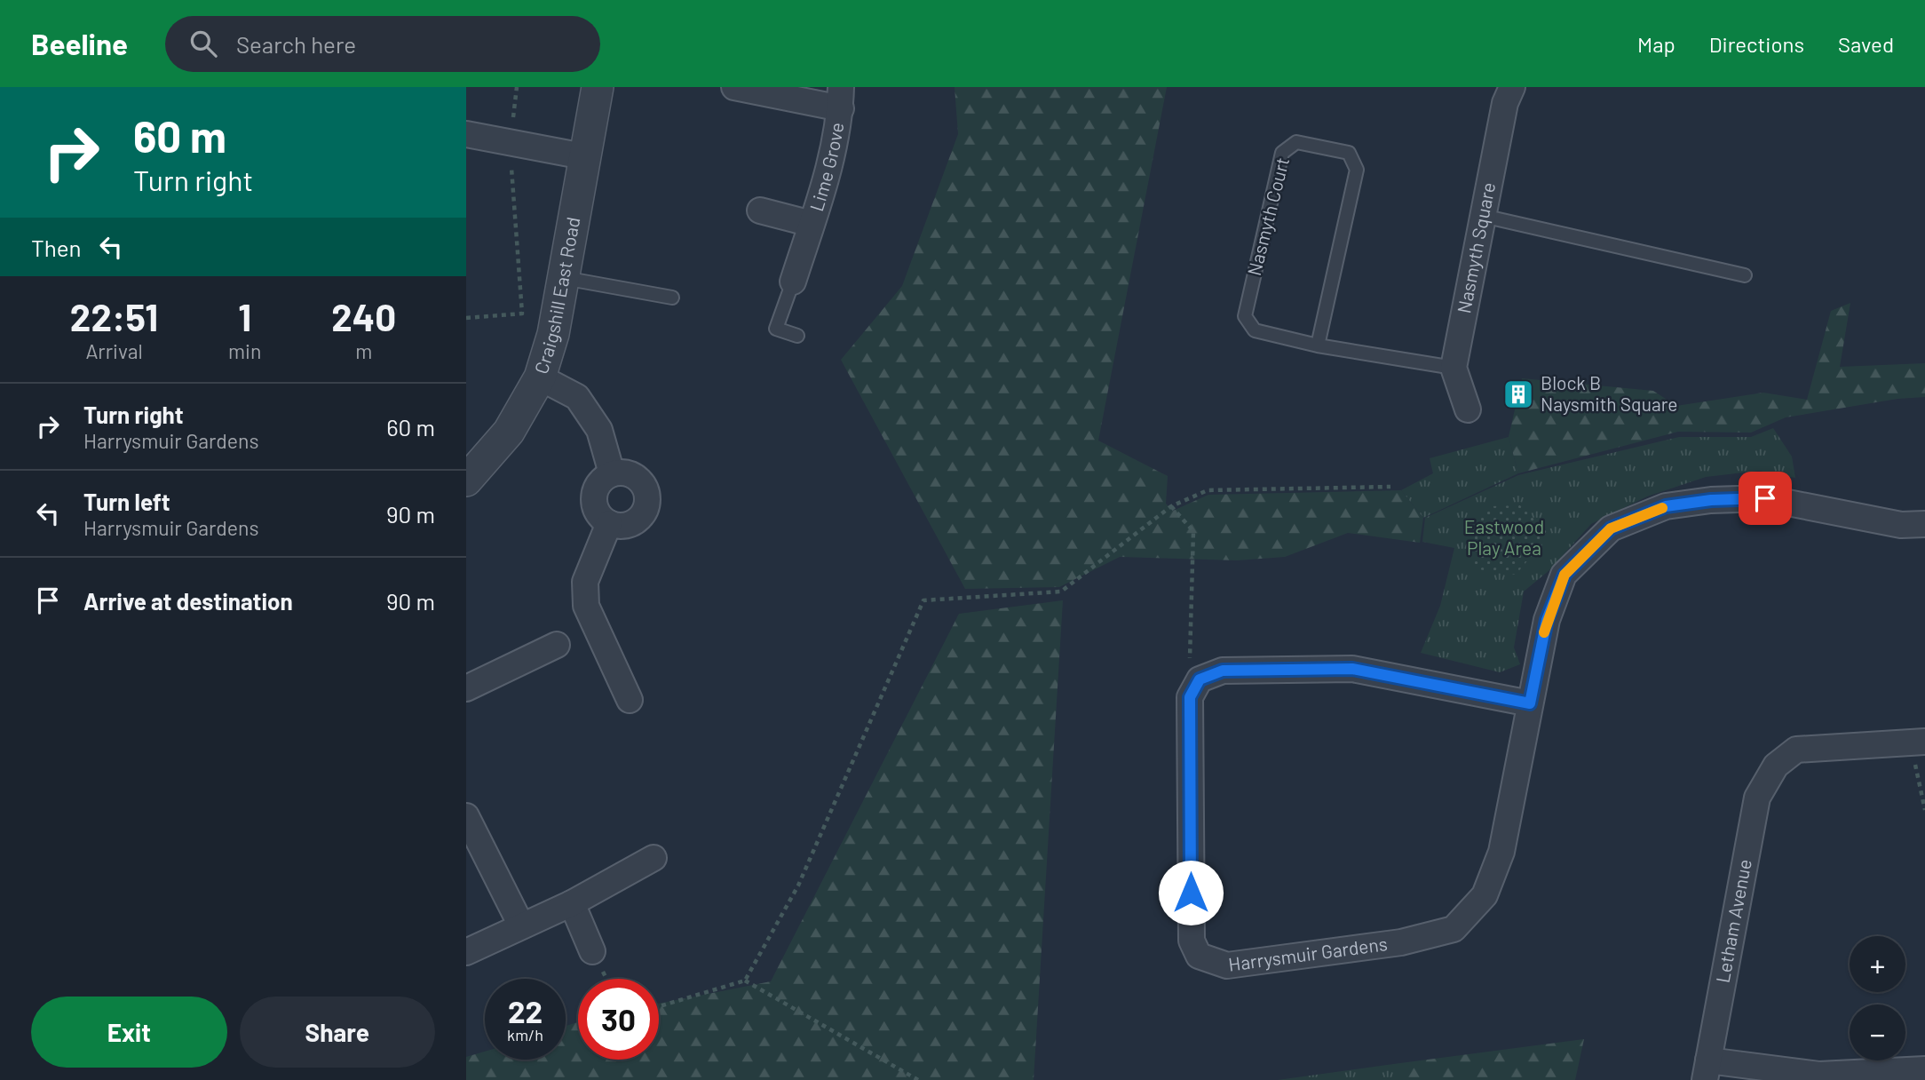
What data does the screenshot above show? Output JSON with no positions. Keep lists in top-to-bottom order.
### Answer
{
  "streets": {
    "street": [
      "Lime Grove",
      "Nasmyth Square",
      "Craigshill East Road",
      "Letham Avenue",
      "Harrysmuir Gardens"
    ],
    "lane": ["Nasmyth Court"]
  },
  "crossings": [
    ["Nasmyth Court", "Nasmyth Square"]
  ],
  "parks": ["Eastwood Play Area"],
  "places": {
    "building": ["Block B Naysmith Square"]
  },
  "page": {
    "header": "Beeline",
    "search": "Search here",
    "nav": ["Map", "Directions", "Saved"],
    "turn": ["60 m", "Turn right"],
    "then": "Then",
    "eta": [
      "22:51",
      "Arrival",
      "1",
      "min",
      "240",
      "m"
    ],
    "list": [
      {
        "name": "Turn right",
        "note": "Harrysmuir Gardens",
        "value": "60 m"
      },
      {
        "name": "Turn left",
        "note": "Harrysmuir Gardens",
        "value": "90 m"
      },
      {
        "name": "Arrive at destination",
        "value": "90 m"
      }
    ],
    "map_buttons": ["+", "−"],
    "speed": "22 km/h",
    "limit": "30",
    "buttons": ["Exit", "Share"]
  }
}
